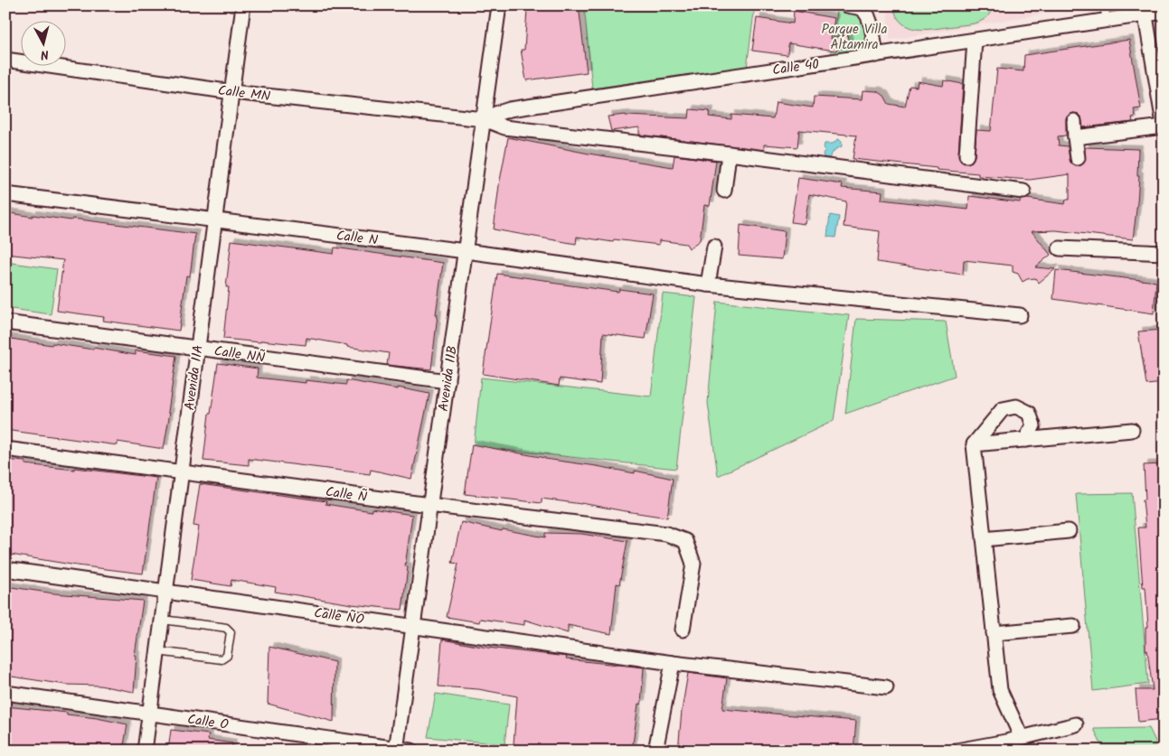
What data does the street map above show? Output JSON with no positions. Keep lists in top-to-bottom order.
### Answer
{
  "streets": {
    "street": [
      "Calle 40",
      "Calle MN",
      "Calle N",
      "Calle NÑ",
      "Avenida 11A",
      "Avenida 11B",
      "Calle Ñ",
      "Calle ÑO",
      "Calle O"
    ]
  },
  "crossings": [
    ["Calle 40", "Calle MN"],
    ["Calle 40", "Avenida 11B"],
    ["Calle MN", "Avenida 11A"],
    ["Calle MN", "Avenida 11B"],
    ["Calle N", "Avenida 11A"],
    ["Calle N", "Avenida 11B"],
    ["Calle NÑ", "Avenida 11A"],
    ["Calle NÑ", "Avenida 11B"],
    ["Avenida 11A", "Calle Ñ"],
    ["Avenida 11A", "Calle ÑO"],
    ["Avenida 11A", "Calle O"],
    ["Avenida 11B", "Calle Ñ"],
    ["Avenida 11B", "Calle ÑO"],
    ["Avenida 11B", "Calle O"]
  ],
  "parks": ["Parque Villa Altamira"],
  "north": "bottom"
}
